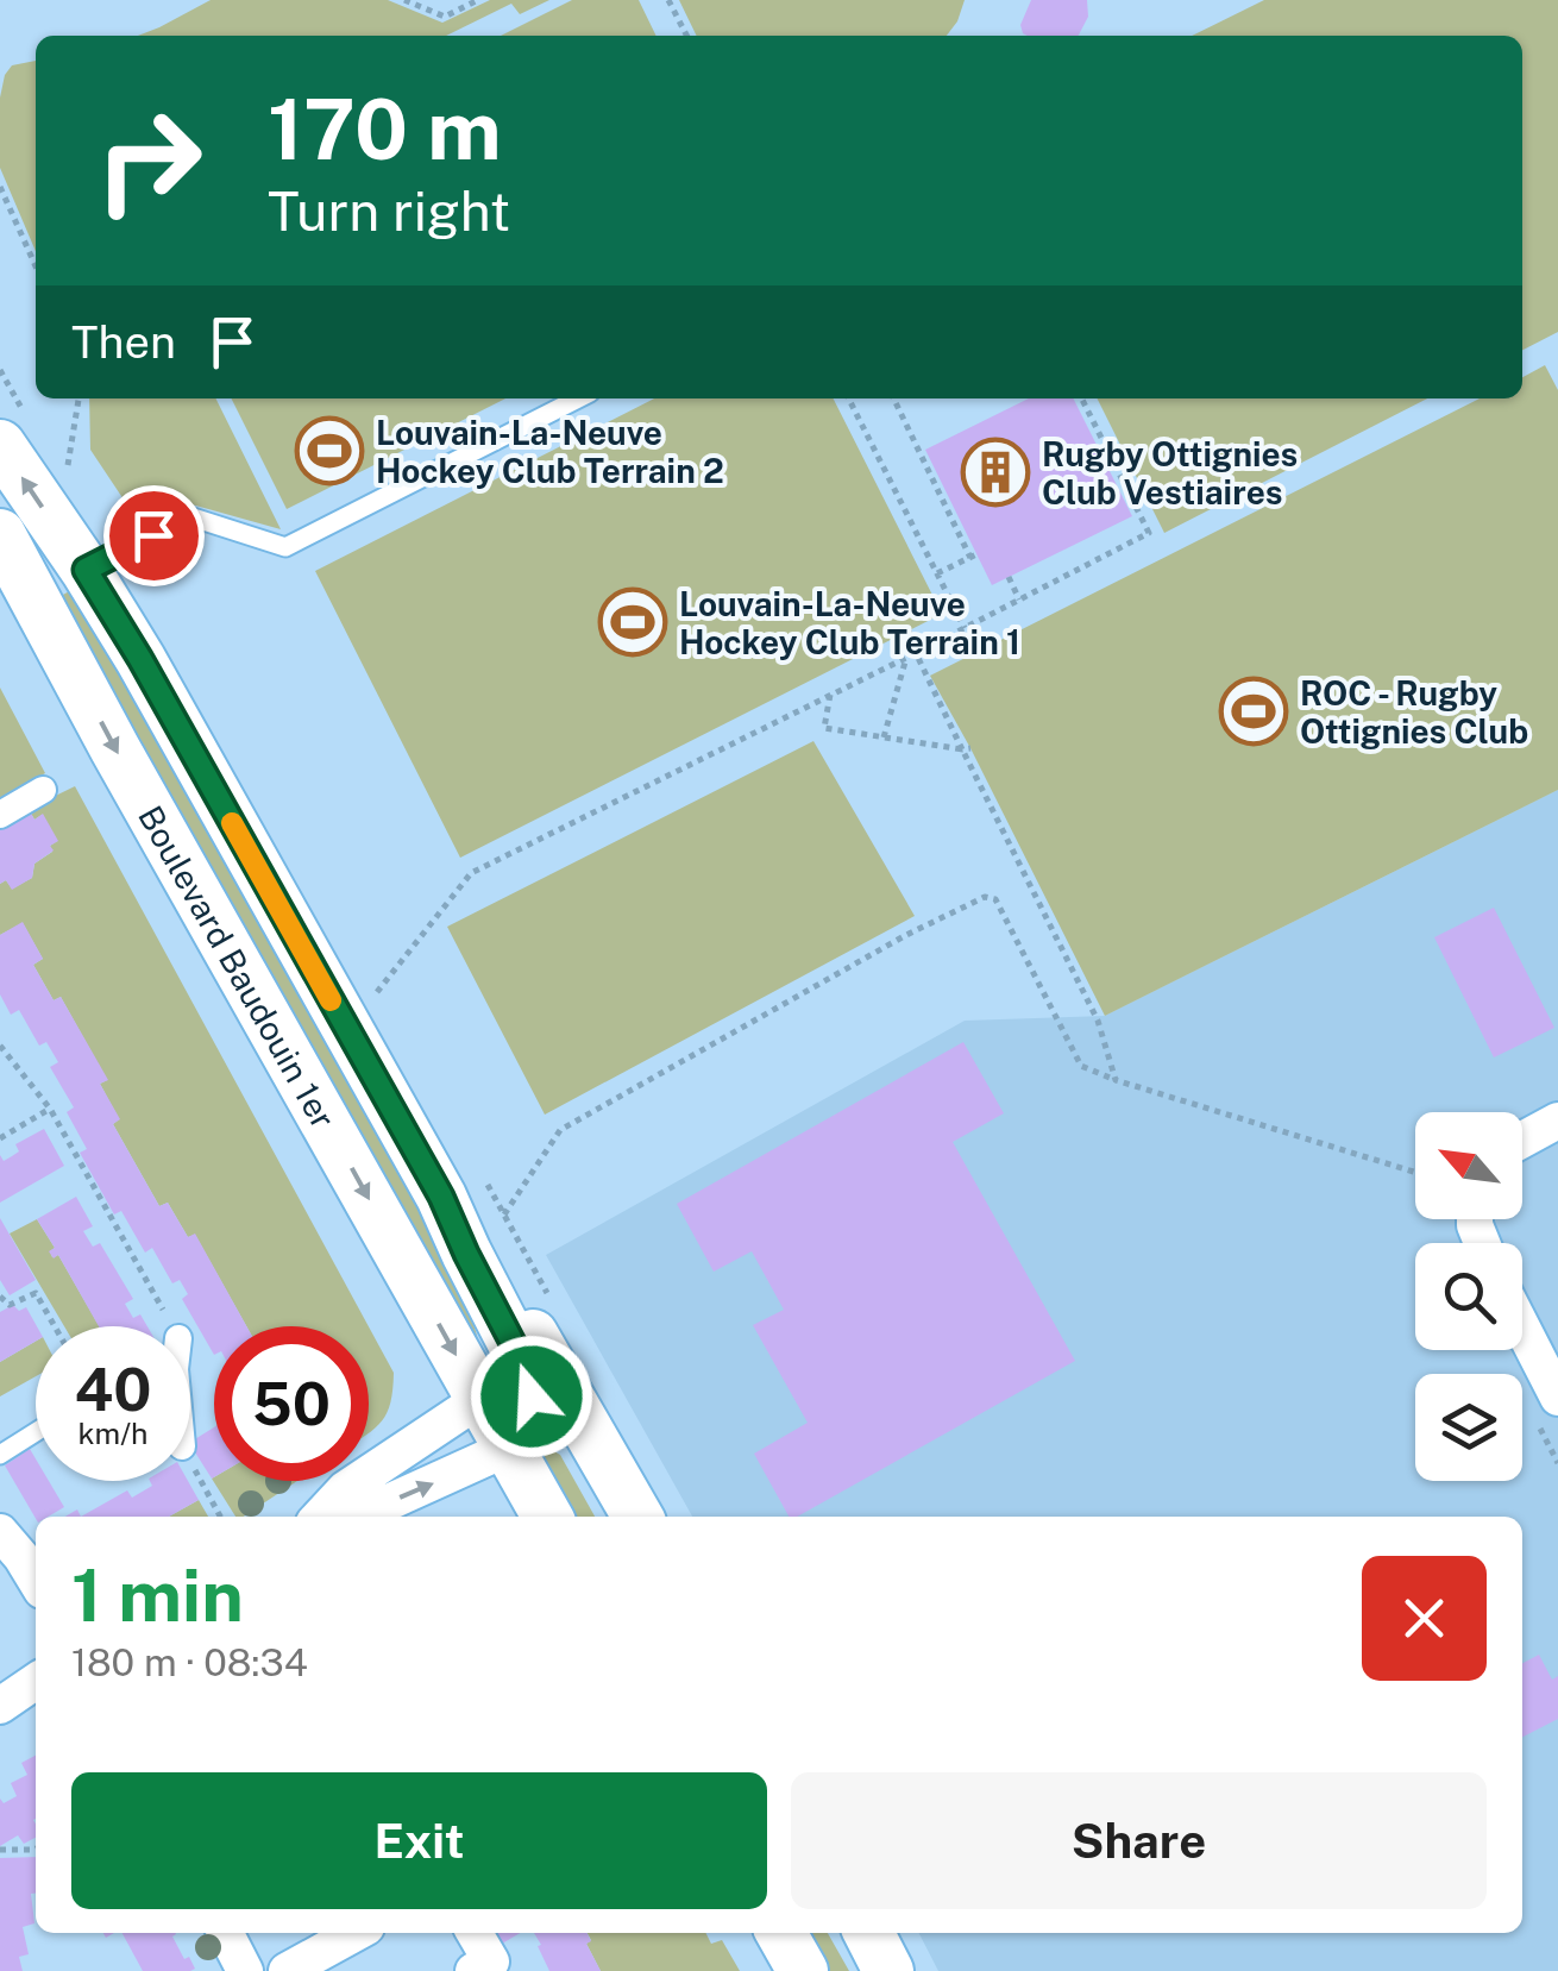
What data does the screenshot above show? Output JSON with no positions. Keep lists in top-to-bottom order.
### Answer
{
  "streets": {
    "main road": ["Boulevard Baudouin 1er"]
  },
  "places": {
    "sports": ["Louvain-La-Neuve Hockey Club Terrain 2", "Louvain-La-Neuve Hockey Club Terrain 1", "ROC - Rugby Ottignies Club"],
    "building": ["Rugby Ottignies Club Vestiaires"]
  },
  "north": "top left",
  "page": {
    "turn": ["170 m", "Turn right"],
    "then": "Then",
    "speed": "40 km/h",
    "limit": "50",
    "heading": ["1 min", "180 m · 08:34"],
    "buttons": ["Exit", "Share"]
  }
}
